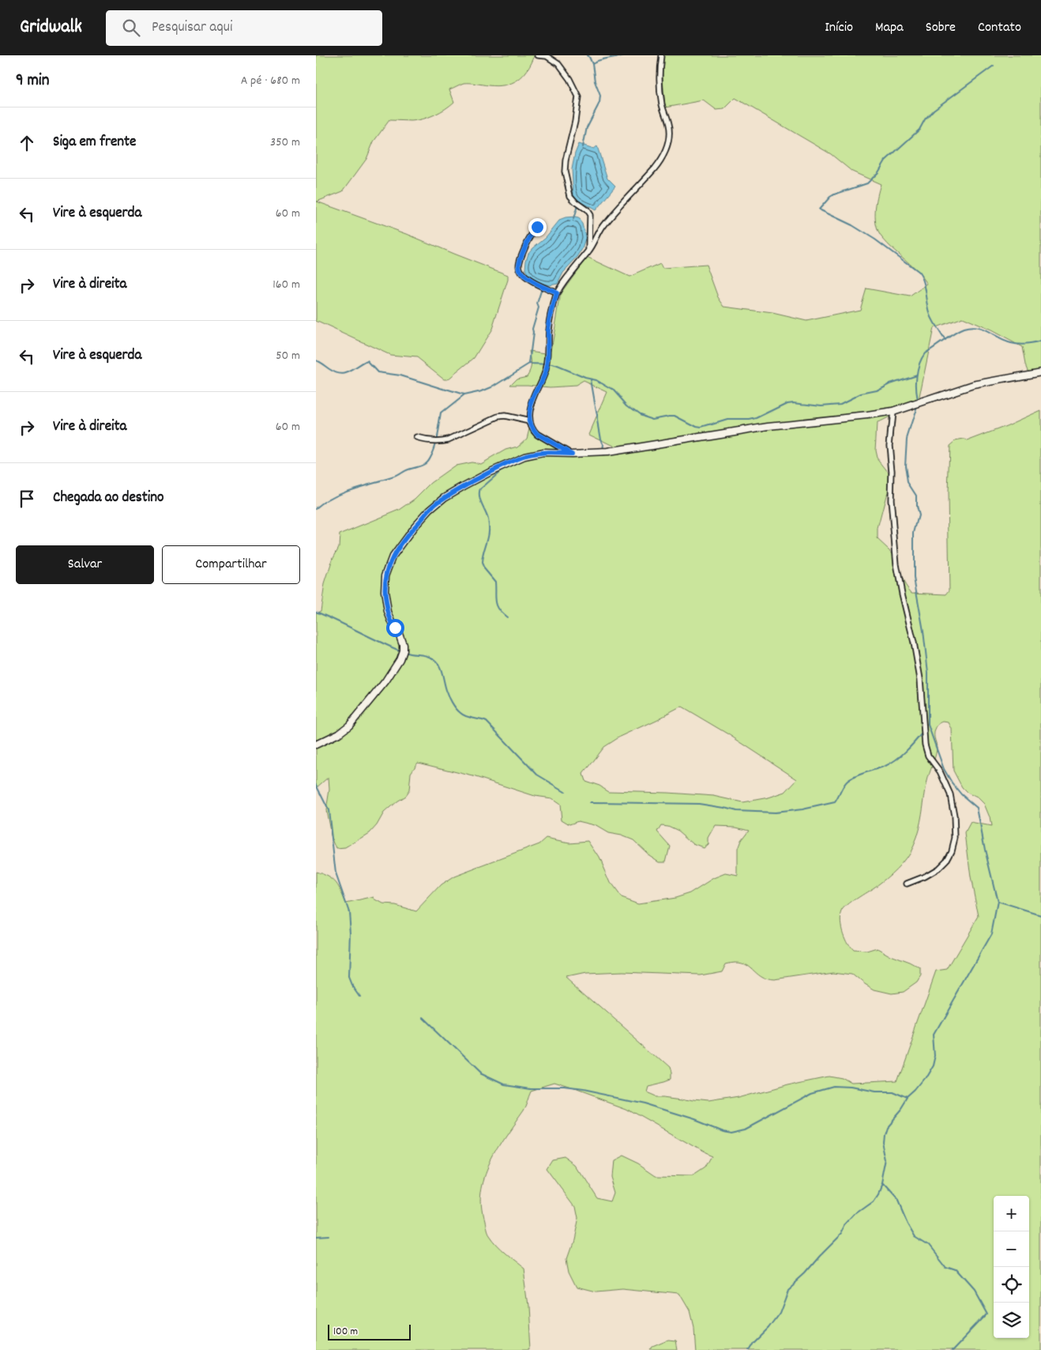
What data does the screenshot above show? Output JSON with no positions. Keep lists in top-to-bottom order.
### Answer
{
  "scale_bar": "100 m",
  "page": {
    "header": "Gridwalk",
    "search": "Pesquisar aqui",
    "nav": [
      "Início",
      "Mapa",
      "Sobre",
      "Contato"
    ],
    "heading": ["9 min", "A pé · 680 m"],
    "list": [
      ["Siga em frente", "350 m"],
      ["Vire à esquerda", "60 m"],
      ["Vire à direita", "160 m"],
      ["Vire à esquerda", "50 m"],
      ["Vire à direita", "60 m"],
      "Chegada ao destino"
    ],
    "buttons": ["Salvar", "Compartilhar"],
    "map_buttons": ["+", "−"],
    "scale": "100 m"
  }
}
